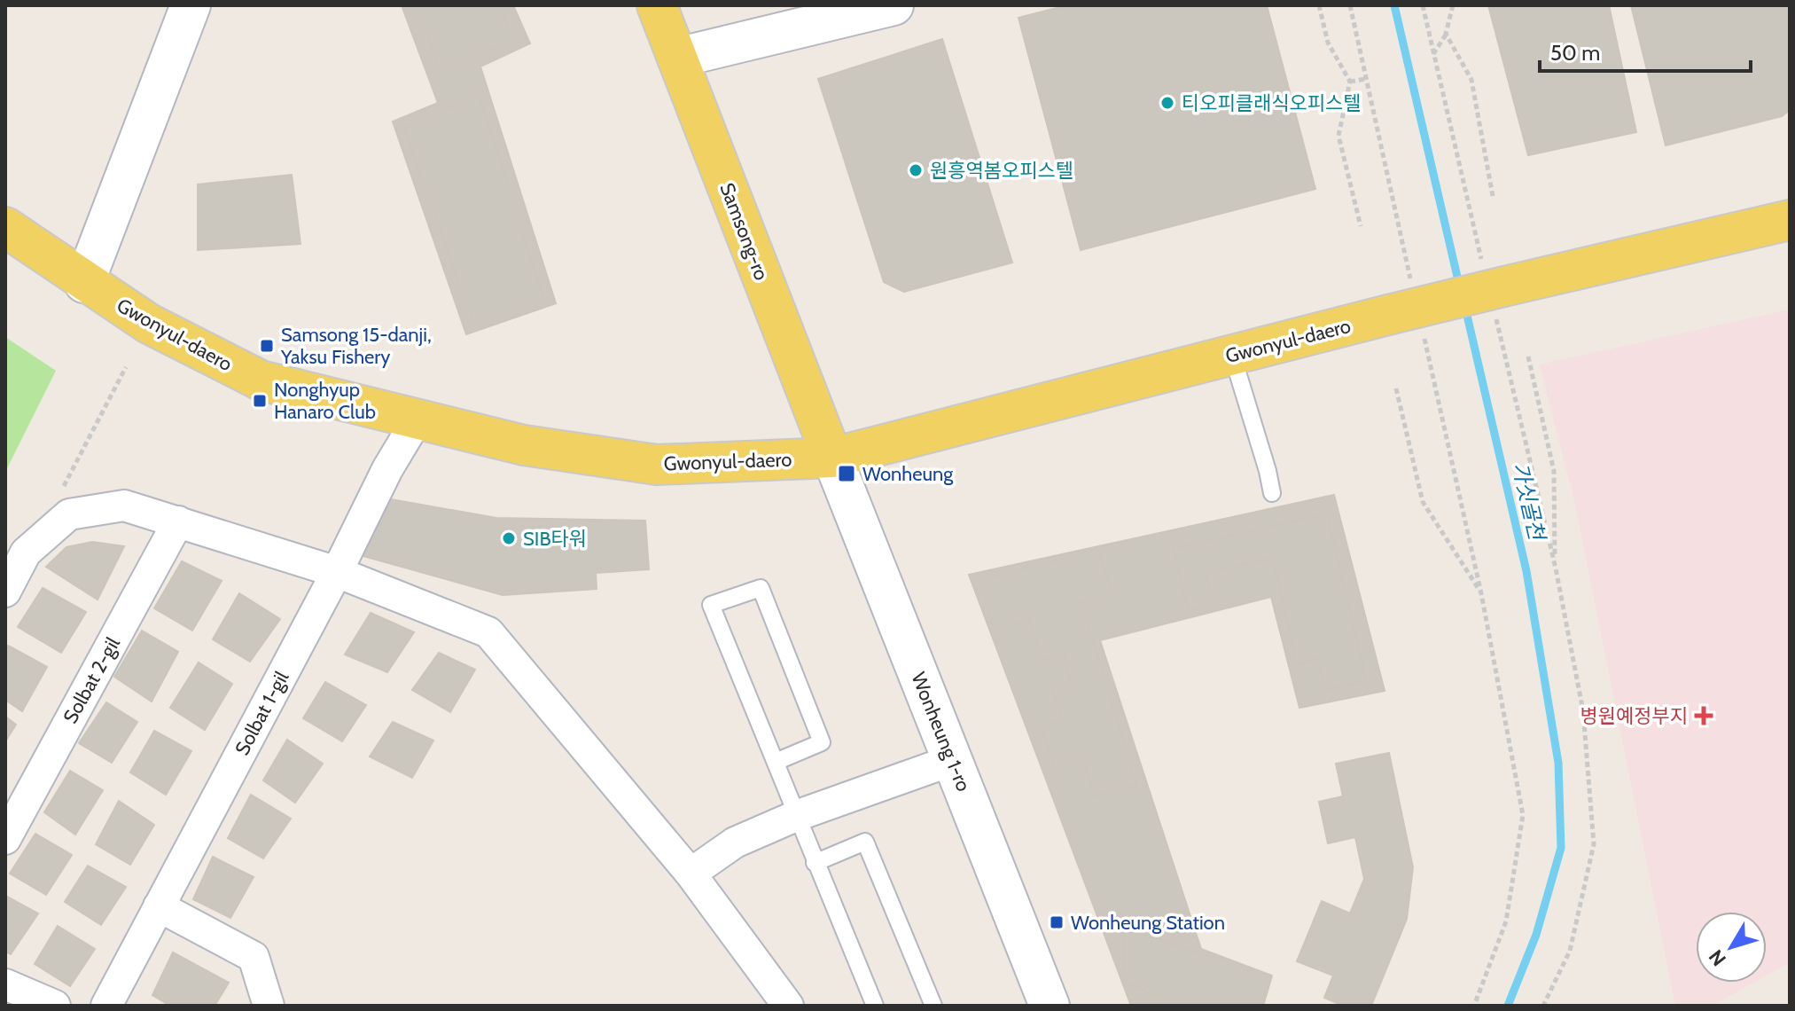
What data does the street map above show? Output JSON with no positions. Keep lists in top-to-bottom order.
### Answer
{
  "streets": {
    "main road": ["Samsong-ro", "Gwonyul-daero"],
    "street": ["Solbat 2-gil", "Solbat 1-gil", "Wonheung 1-ro"]
  },
  "crossings": [
    ["Samsong-ro", "Gwonyul-daero"],
    ["Samsong-ro", "Wonheung 1-ro"],
    ["Gwonyul-daero", "Solbat 1-gil"],
    ["Gwonyul-daero", "Wonheung 1-ro"]
  ],
  "water": ["가싯골천"],
  "places": {
    "other": ["티오피클래식오피스텔", "원흥역봄오피스텔", "SIB타워"],
    "transit": [
      "Samsong 15-danji, Yaksu Fishery",
      "Nonghyup Hanaro Club",
      "Wonheung",
      "Wonheung Station"
    ],
    "health": ["병원예정부지"]
  },
  "scale_bar": "50 m",
  "north": "bottom left"
}
